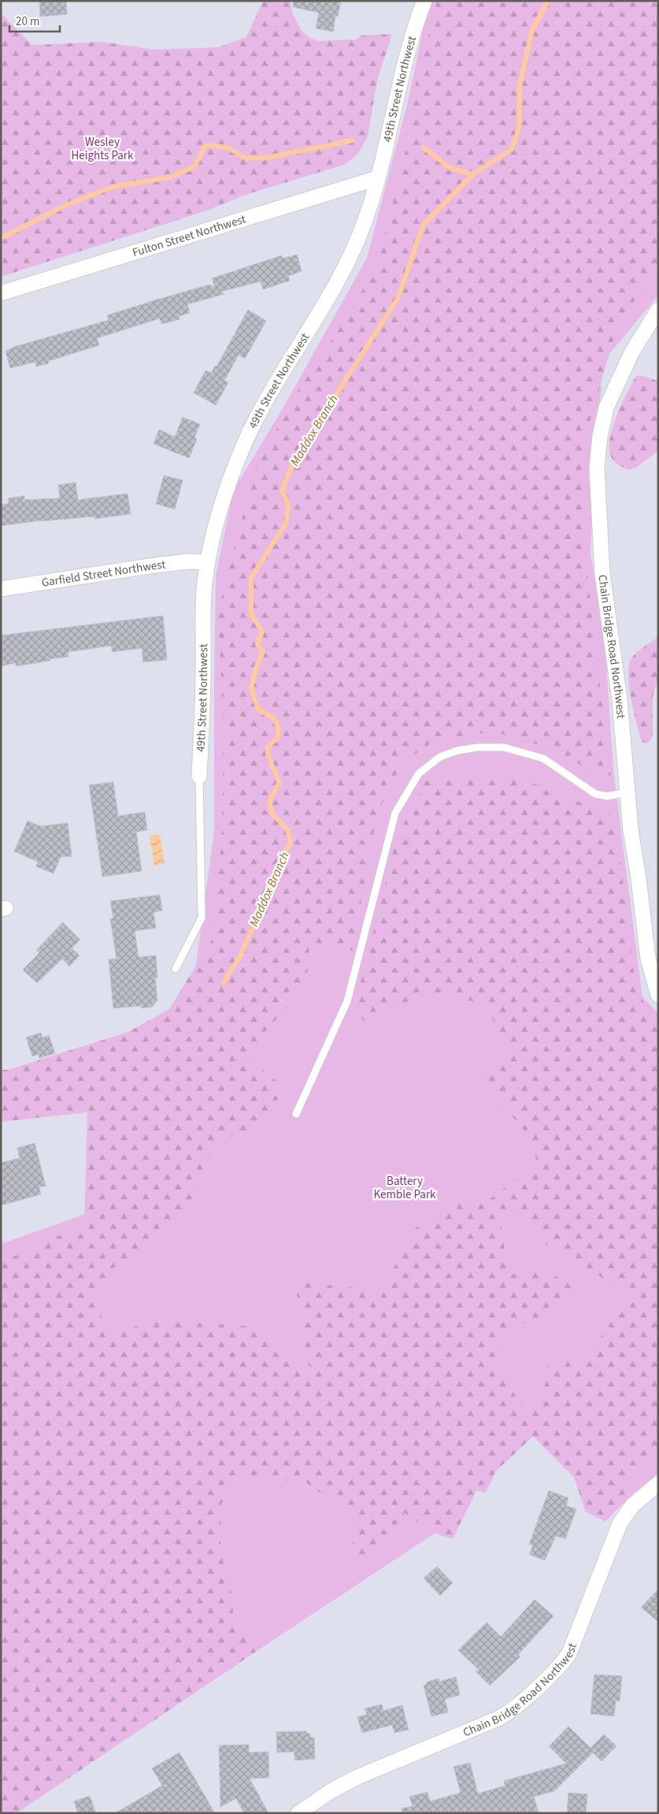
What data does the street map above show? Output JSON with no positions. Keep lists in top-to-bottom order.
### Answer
{
  "streets": {
    "street": [
      "49th Street Northwest",
      "Fulton Street Northwest",
      "Garfield Street Northwest",
      "Chain Bridge Road Northwest"
    ]
  },
  "crossings": [
    ["49th Street Northwest", "Fulton Street Northwest"],
    ["49th Street Northwest", "Garfield Street Northwest"]
  ],
  "water": ["Maddox Branch"],
  "parks": ["Wesley Heights Park", "Battery Kemble Park"],
  "scale_bar": "20 m"
}
